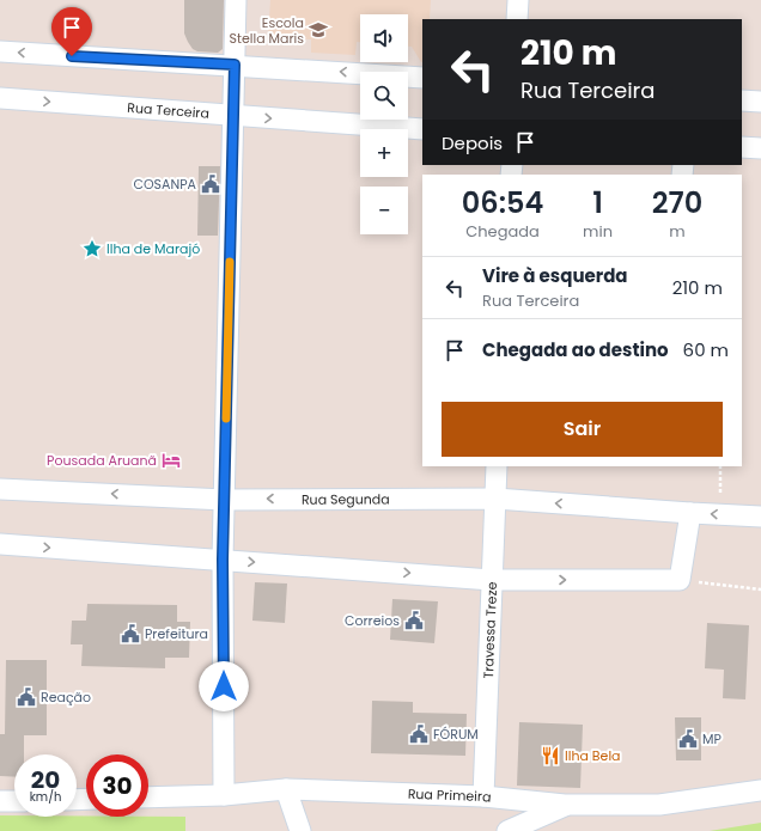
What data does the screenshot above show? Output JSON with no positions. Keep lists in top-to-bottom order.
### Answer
{
  "streets": {
    "street": [
      "Rua Terceira",
      "Rua Segunda",
      "Travessa Treze",
      "Rua Primeira"
    ]
  },
  "crossings": [
    ["Rua Segunda", "Travessa Treze"],
    ["Travessa Treze", "Rua Primeira"]
  ],
  "places": {
    "school or university": ["Escola Stella Maris"],
    "public building": [
      "COSANPA",
      "Correios",
      "Prefeitura",
      "Reação",
      "FÓRUM",
      "MP"
    ],
    "place": ["Ilha de Marajó"],
    "hotel": ["Pousada Aruanã"],
    "restaurant": ["Ilha Bela"]
  },
  "page": {
    "map_buttons": ["+", "−"],
    "turn": ["210 m", "Rua Terceira"],
    "then": "Depois",
    "eta": [
      "06:54",
      "Chegada",
      "1",
      "min",
      "270",
      "m"
    ],
    "list": [
      {
        "name": "Vire à esquerda",
        "note": "Rua Terceira",
        "value": "210 m"
      },
      {
        "name": "Chegada ao destino",
        "value": "60 m"
      }
    ],
    "buttons": "Sair",
    "speed": "20 km/h",
    "limit": "30"
  }
}
